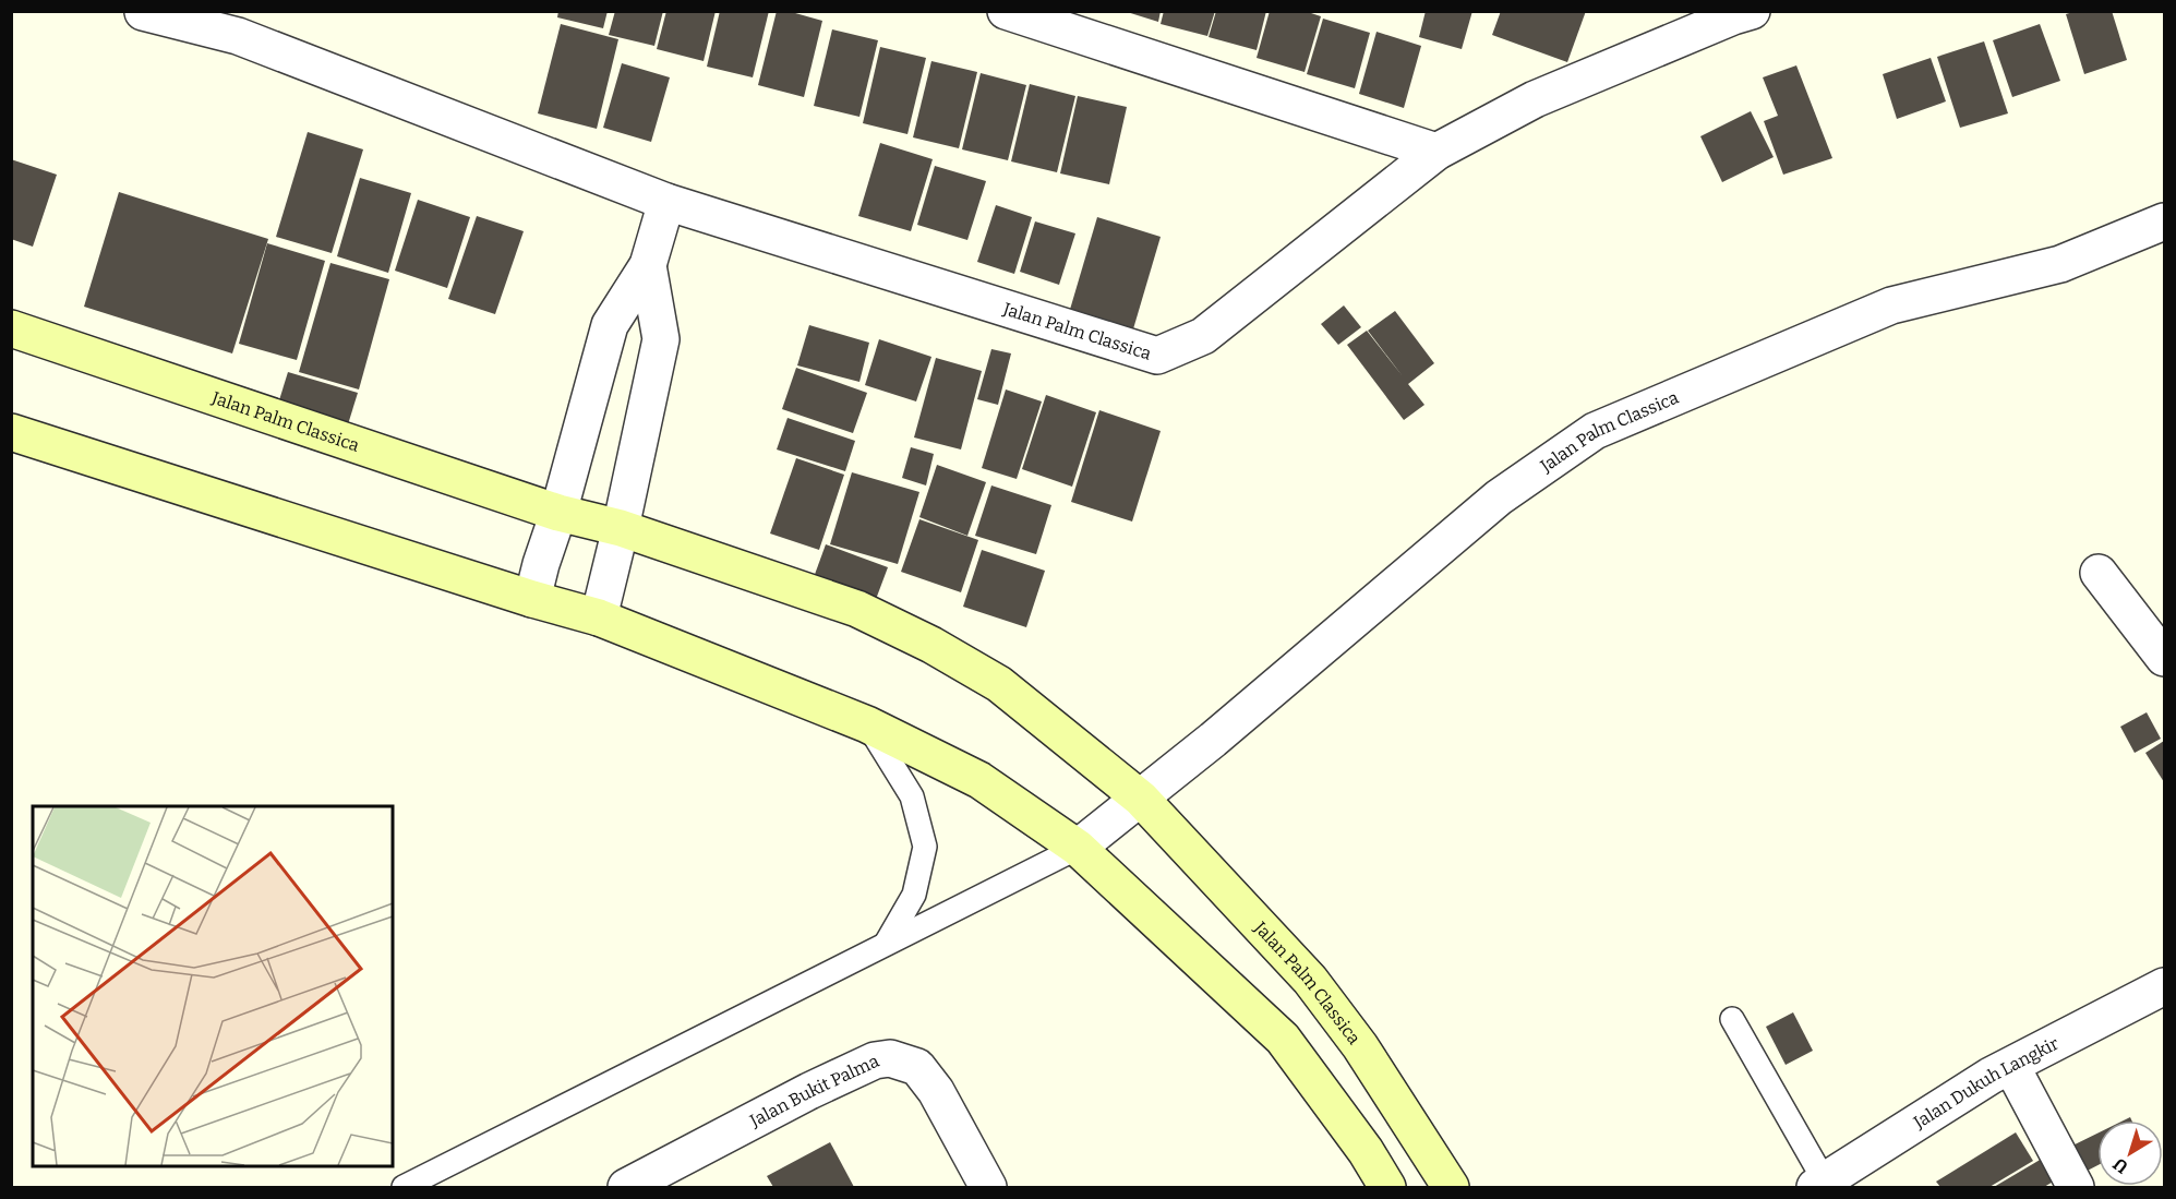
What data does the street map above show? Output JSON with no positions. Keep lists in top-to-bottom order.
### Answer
{
  "streets": {
    "street": ["Jalan Palm Classica", "Jalan Dukuh Langkir", "Jalan Bukit Palma"]
  },
  "north": "bottom left"
}
